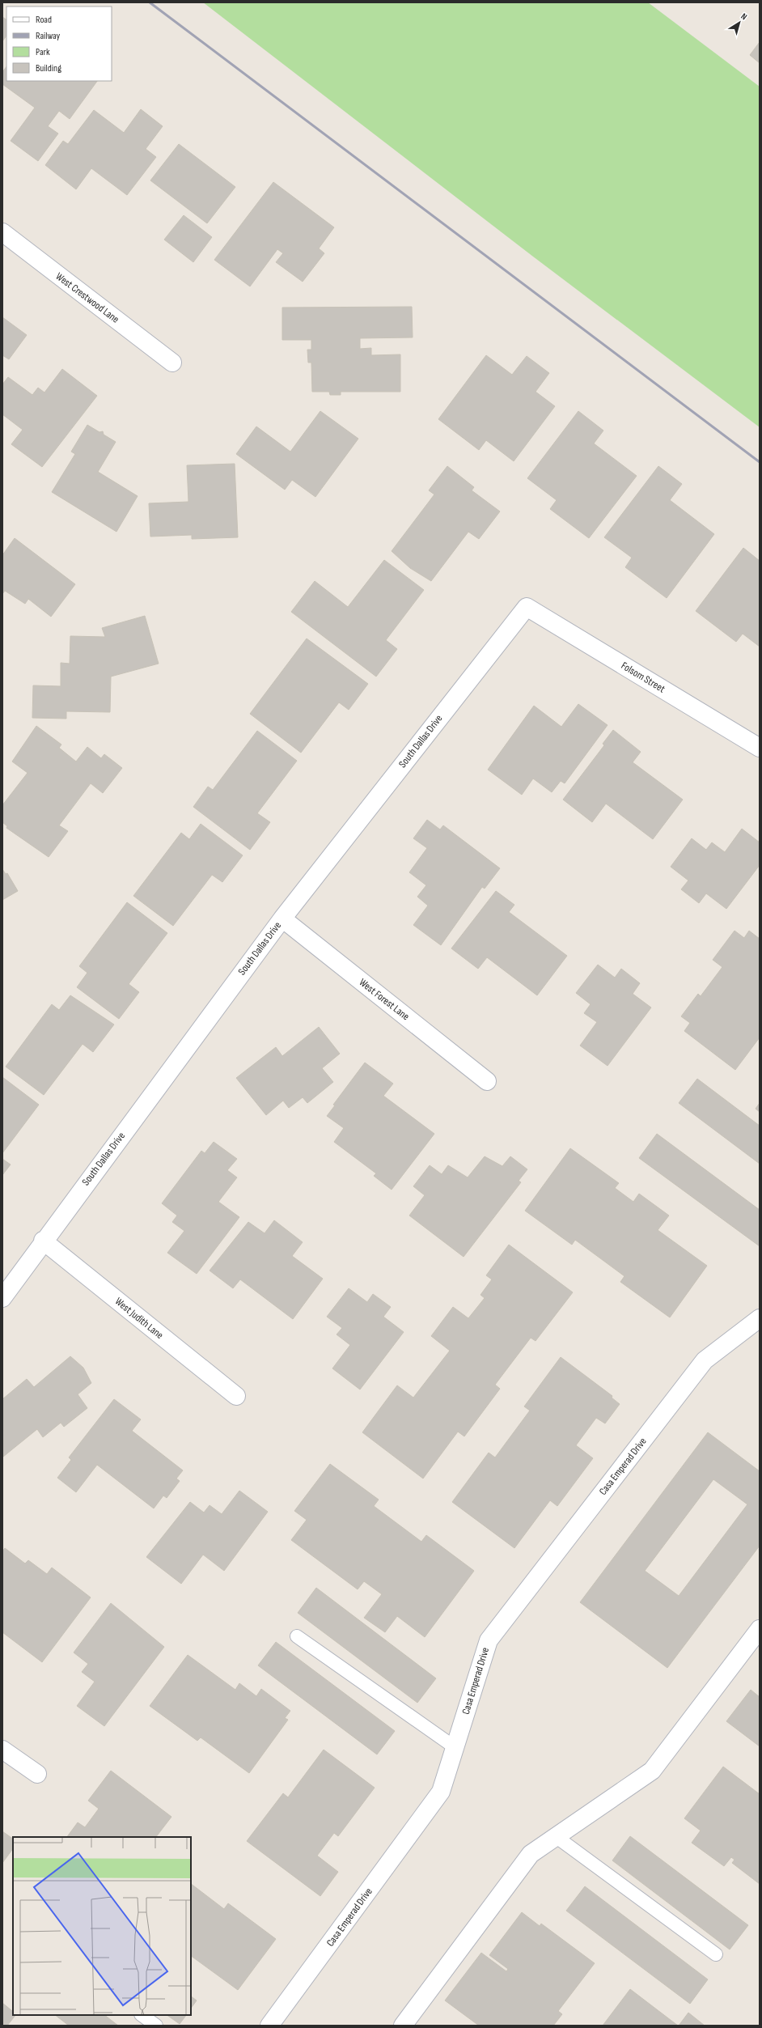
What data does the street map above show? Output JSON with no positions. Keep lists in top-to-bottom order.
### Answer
{
  "streets": {
    "street": [
      "West Crestwood Lane",
      "Folsom Street",
      "South Dallas Drive",
      "West Forest Lane",
      "West Judith Lane",
      "Casa Emperad Drive"
    ]
  },
  "crossings": [
    ["Folsom Street", "South Dallas Drive"],
    ["South Dallas Drive", "West Forest Lane"],
    ["South Dallas Drive", "West Judith Lane"]
  ],
  "legend": [
    "Road",
    "Railway",
    "Park",
    "Building"
  ],
  "north": "top right"
}
